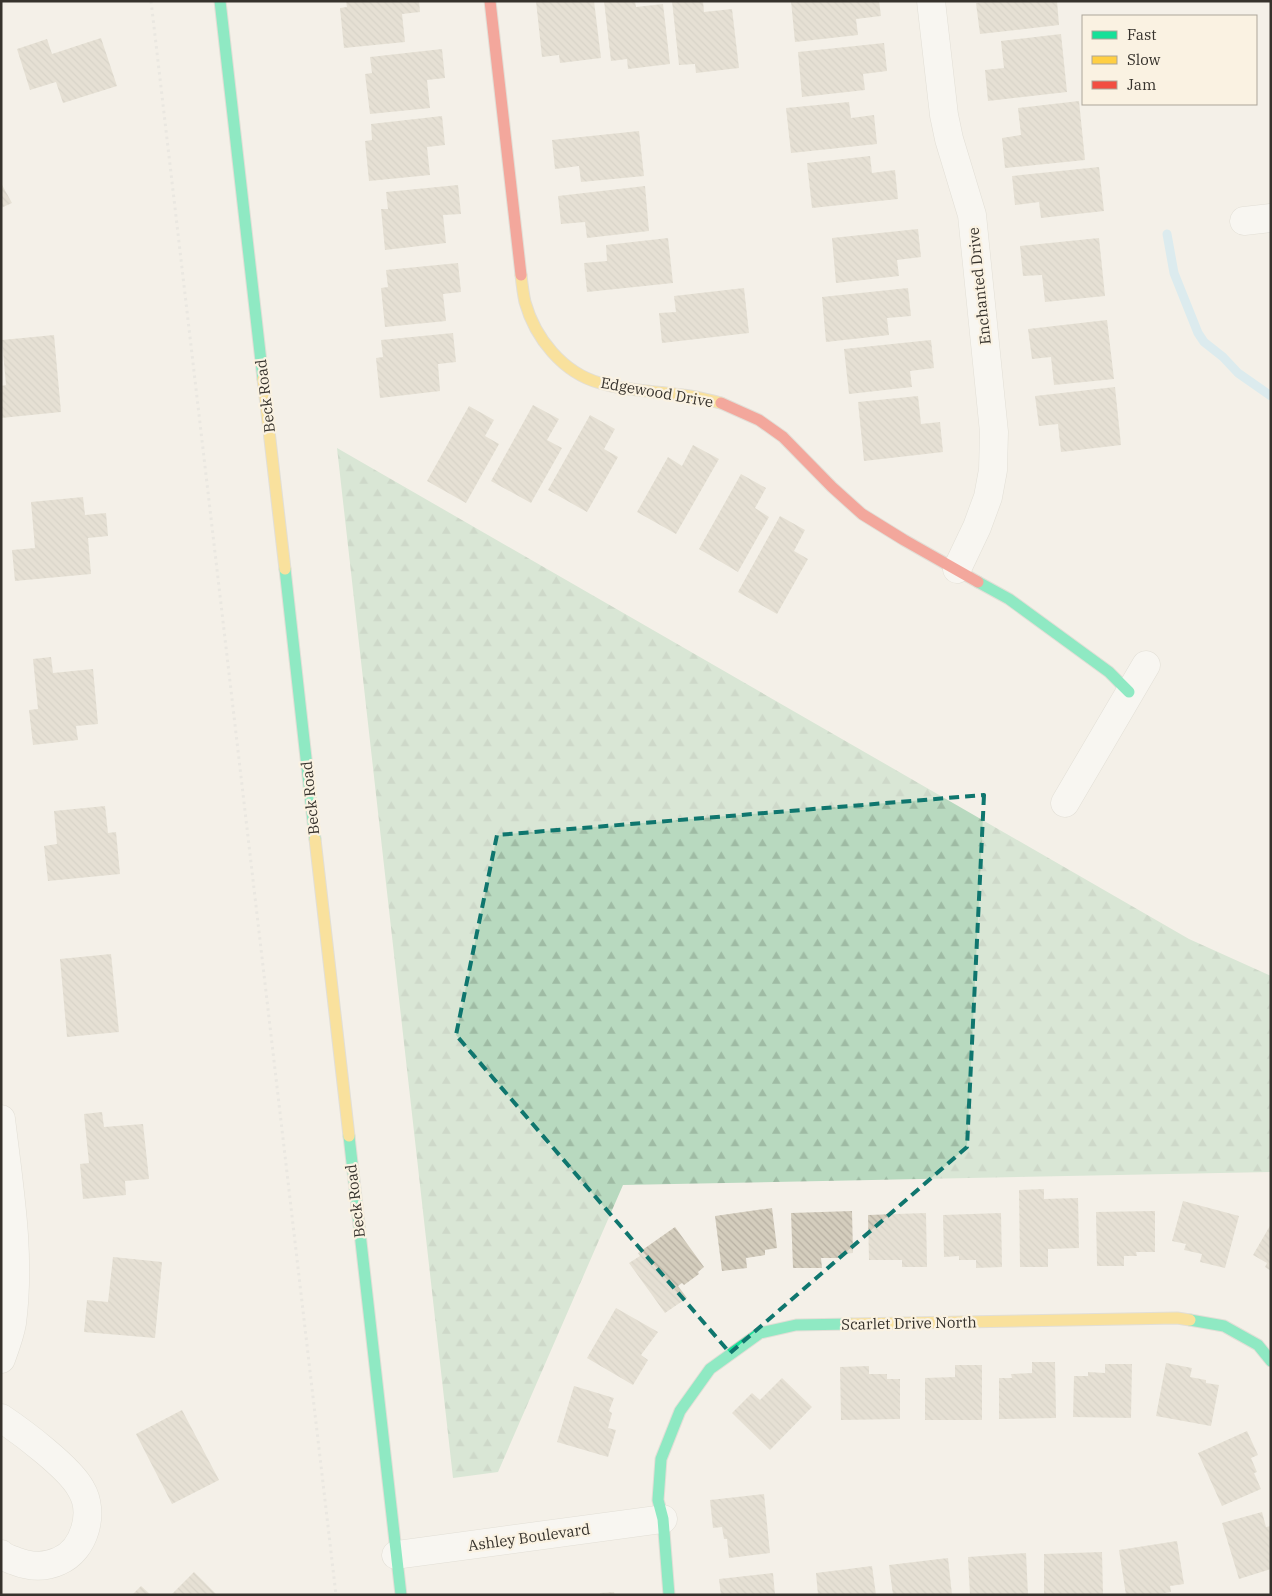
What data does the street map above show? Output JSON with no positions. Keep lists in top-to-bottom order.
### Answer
{
  "streets": {
    "street": [
      "Enchanted Drive",
      "Edgewood Drive",
      "Beck Road",
      "Scarlet Drive North",
      "Ashley Boulevard"
    ]
  },
  "crossings": [
    ["Enchanted Drive", "Edgewood Drive"],
    ["Beck Road", "Ashley Boulevard"],
    ["Scarlet Drive North", "Ashley Boulevard"]
  ],
  "legend": ["Fast", "Slow", "Jam"]
}
